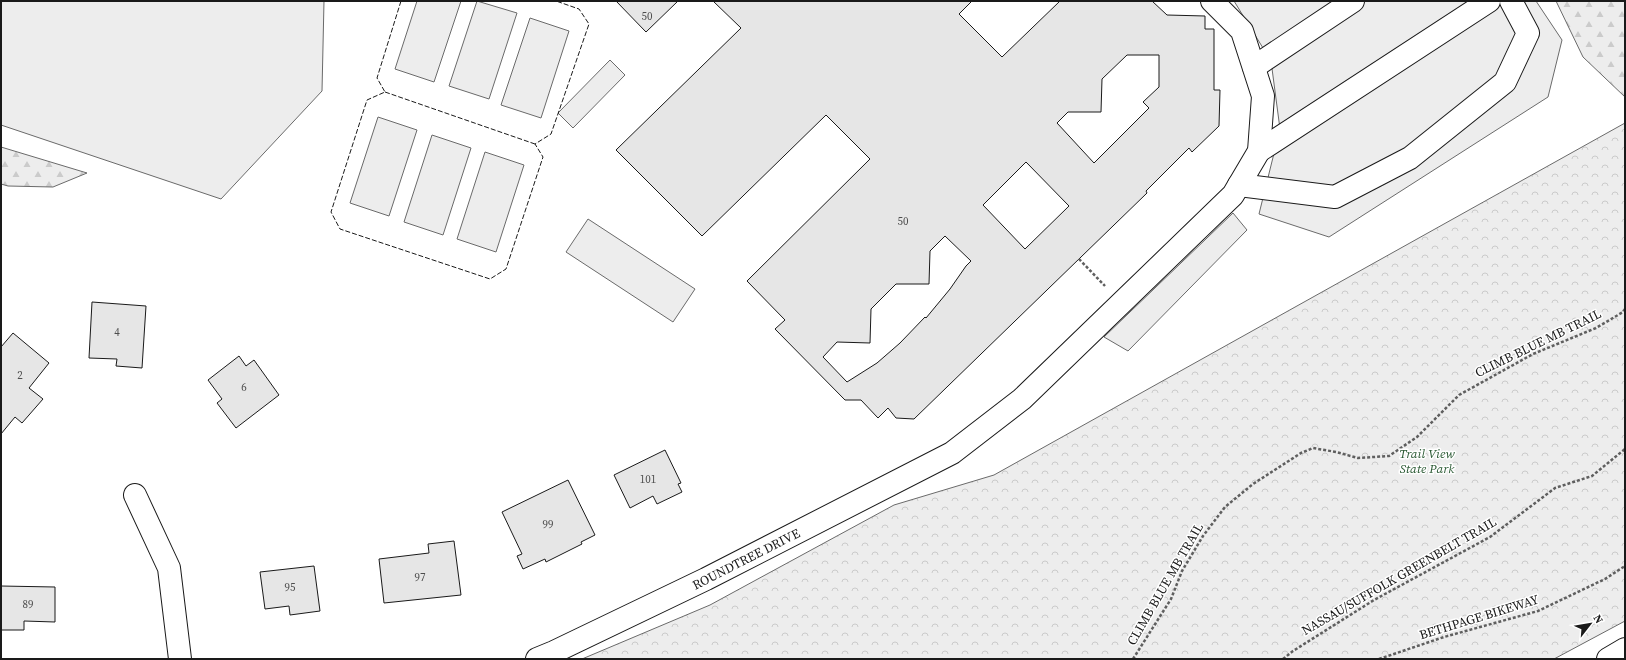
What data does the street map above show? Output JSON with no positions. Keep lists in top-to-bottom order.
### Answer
{
  "streets": {
    "street": ["ROUNDTREE DRIVE"],
    "path": ["CLIMB BLUE MB TRAIL", "NASSAU/SUFFOLK GREENBELT TRAIL", "BETHPAGE BIKEWAY"]
  },
  "parks": ["Trail View State Park"],
  "house_numbers": [
    "50",
    "50",
    "4",
    "2",
    "6",
    "101",
    "99",
    "97",
    "95",
    "89"
  ],
  "north": "top right"
}
